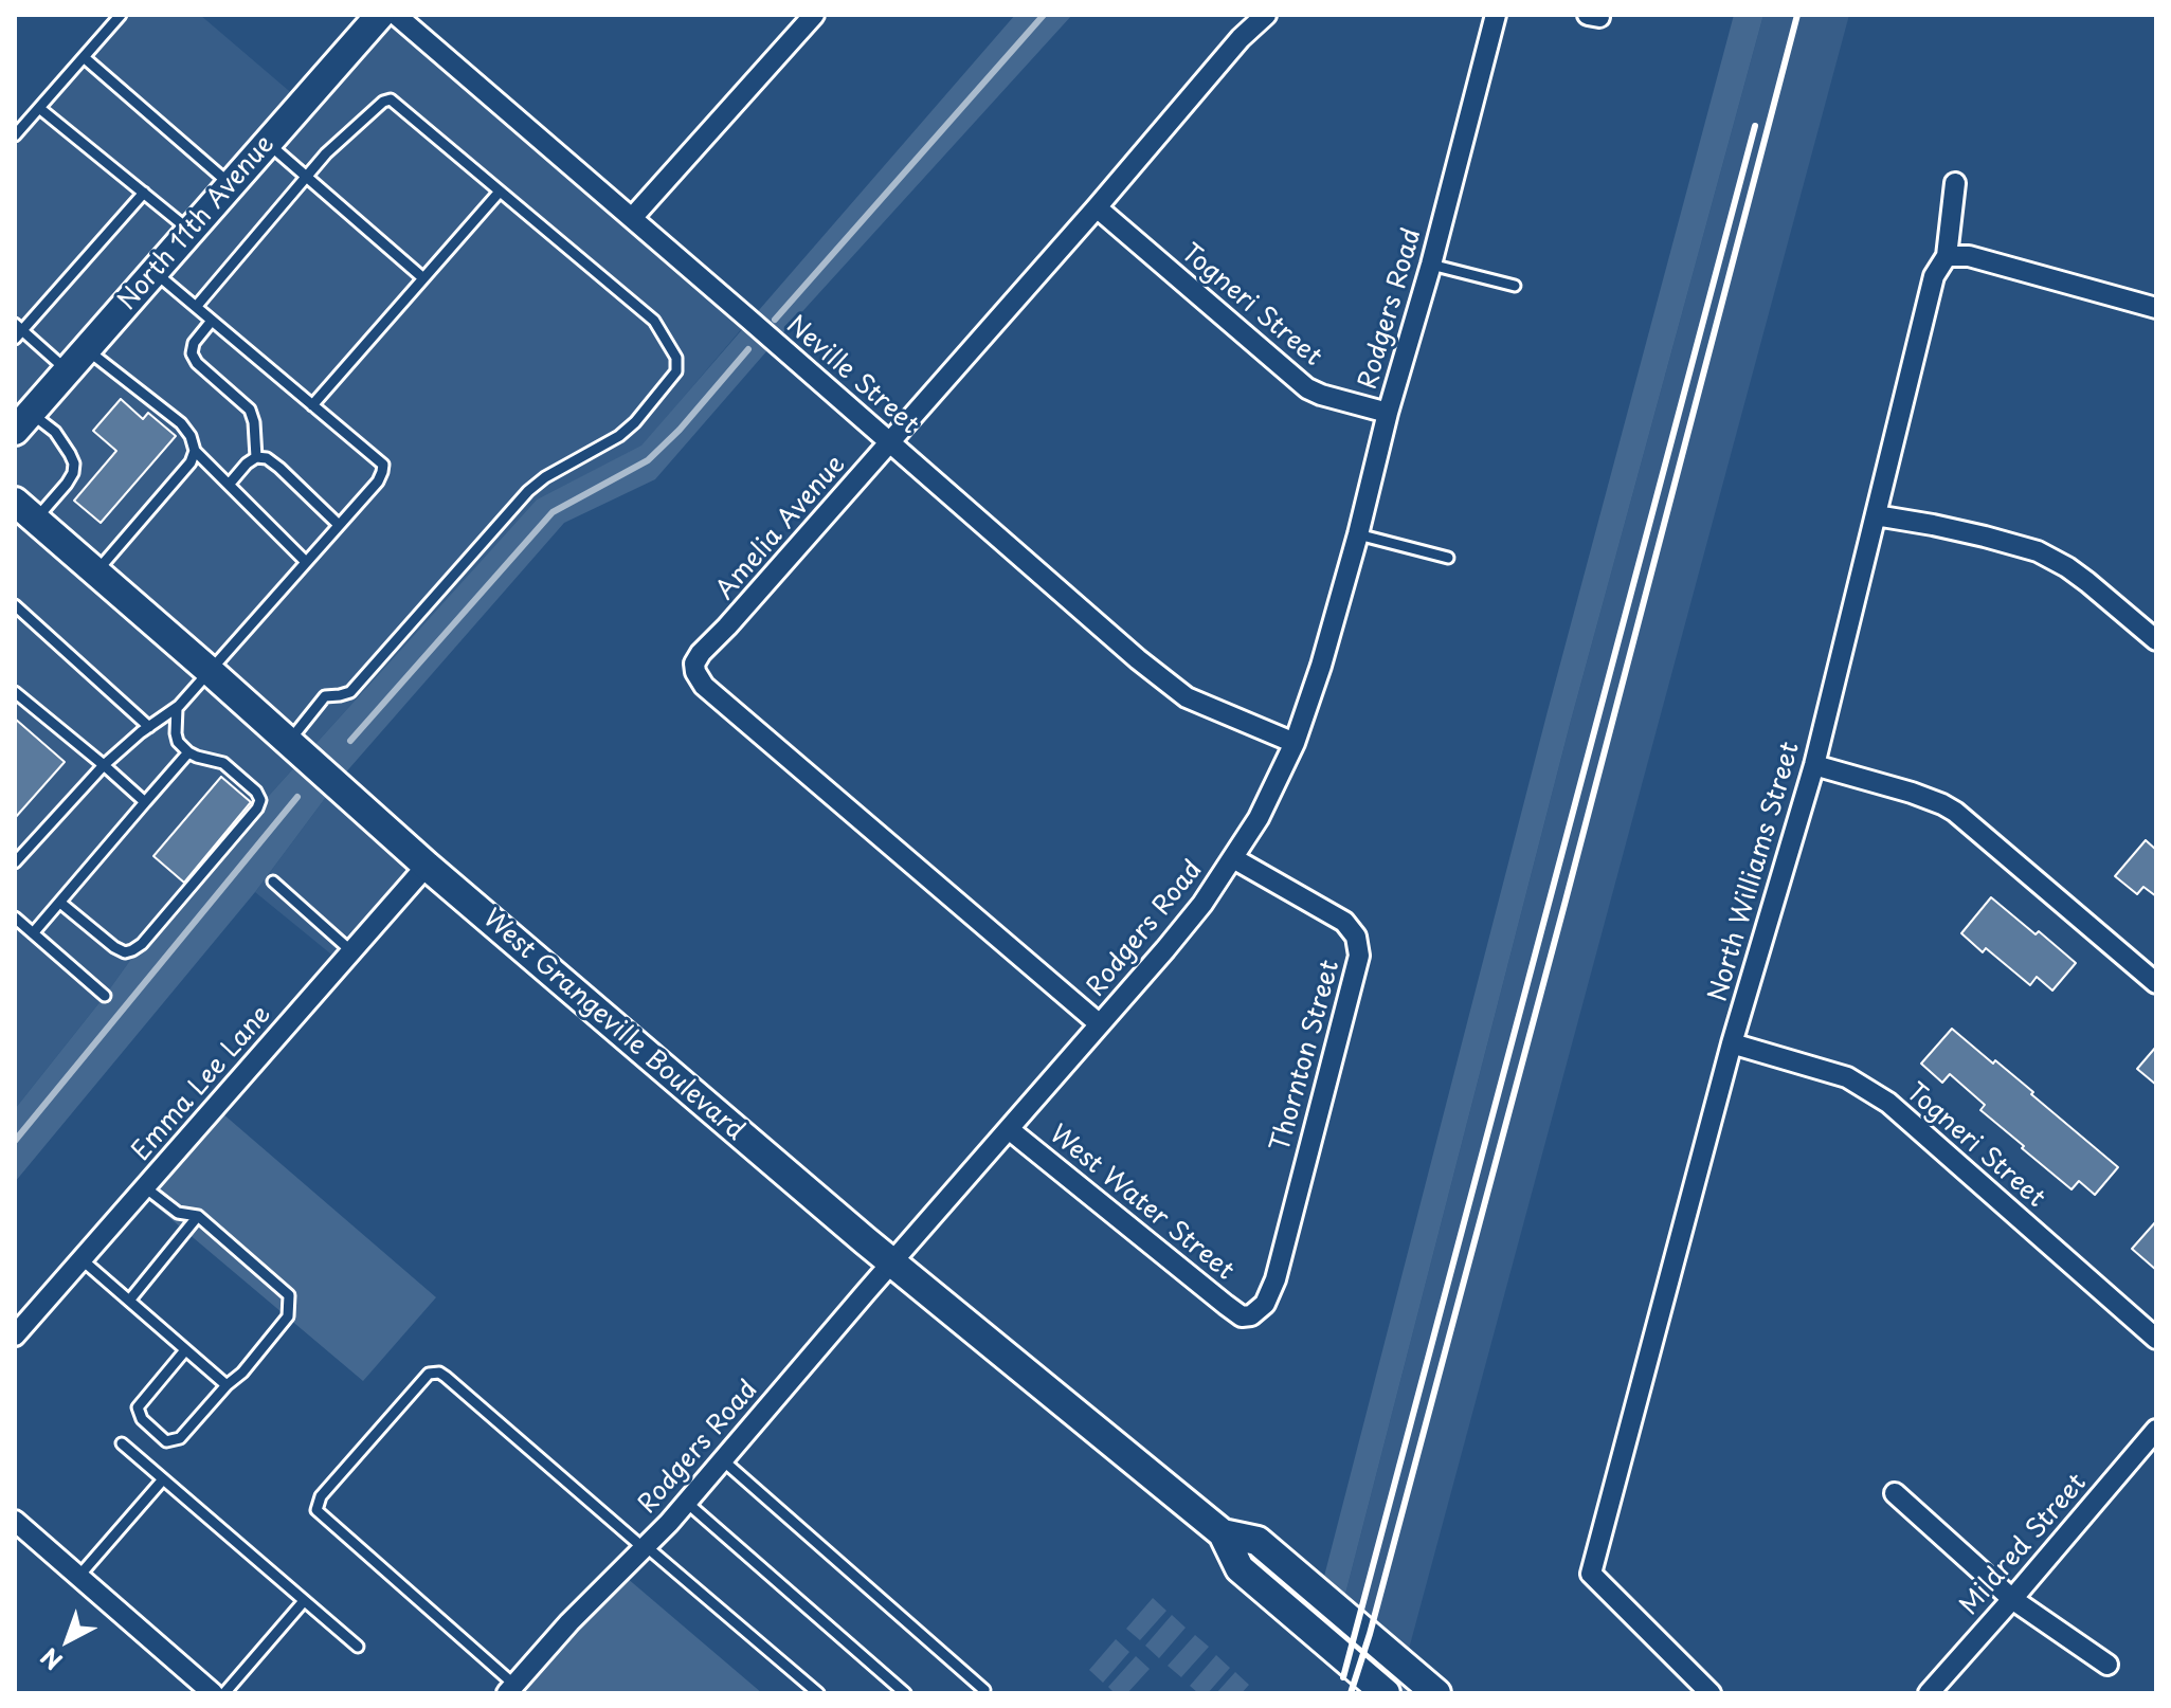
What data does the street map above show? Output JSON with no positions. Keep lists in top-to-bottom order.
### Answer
{
  "streets": {
    "main road": ["North 11th Avenue", "West Grangeville Boulevard"],
    "street": [
      "Togneri Street",
      "Rodgers Road",
      "Neville Street",
      "Amelia Avenue",
      "North Williams Street",
      "Thornton Street",
      "Emma Lee Lane",
      "West Water Street",
      "Mildred Street"
    ]
  },
  "crossings": [
    ["Togneri Street", "Rodgers Road"],
    ["Togneri Street", "Amelia Avenue"],
    ["Togneri Street", "North Williams Street"],
    ["Rodgers Road", "Neville Street"],
    ["Rodgers Road", "Amelia Avenue"],
    ["Rodgers Road", "West Grangeville Boulevard"],
    ["Rodgers Road", "Thornton Street"],
    ["Rodgers Road", "West Water Street"],
    ["Neville Street", "Amelia Avenue"],
    ["West Grangeville Boulevard", "Emma Lee Lane"],
    ["Thornton Street", "West Water Street"]
  ],
  "north": "bottom left"
}
